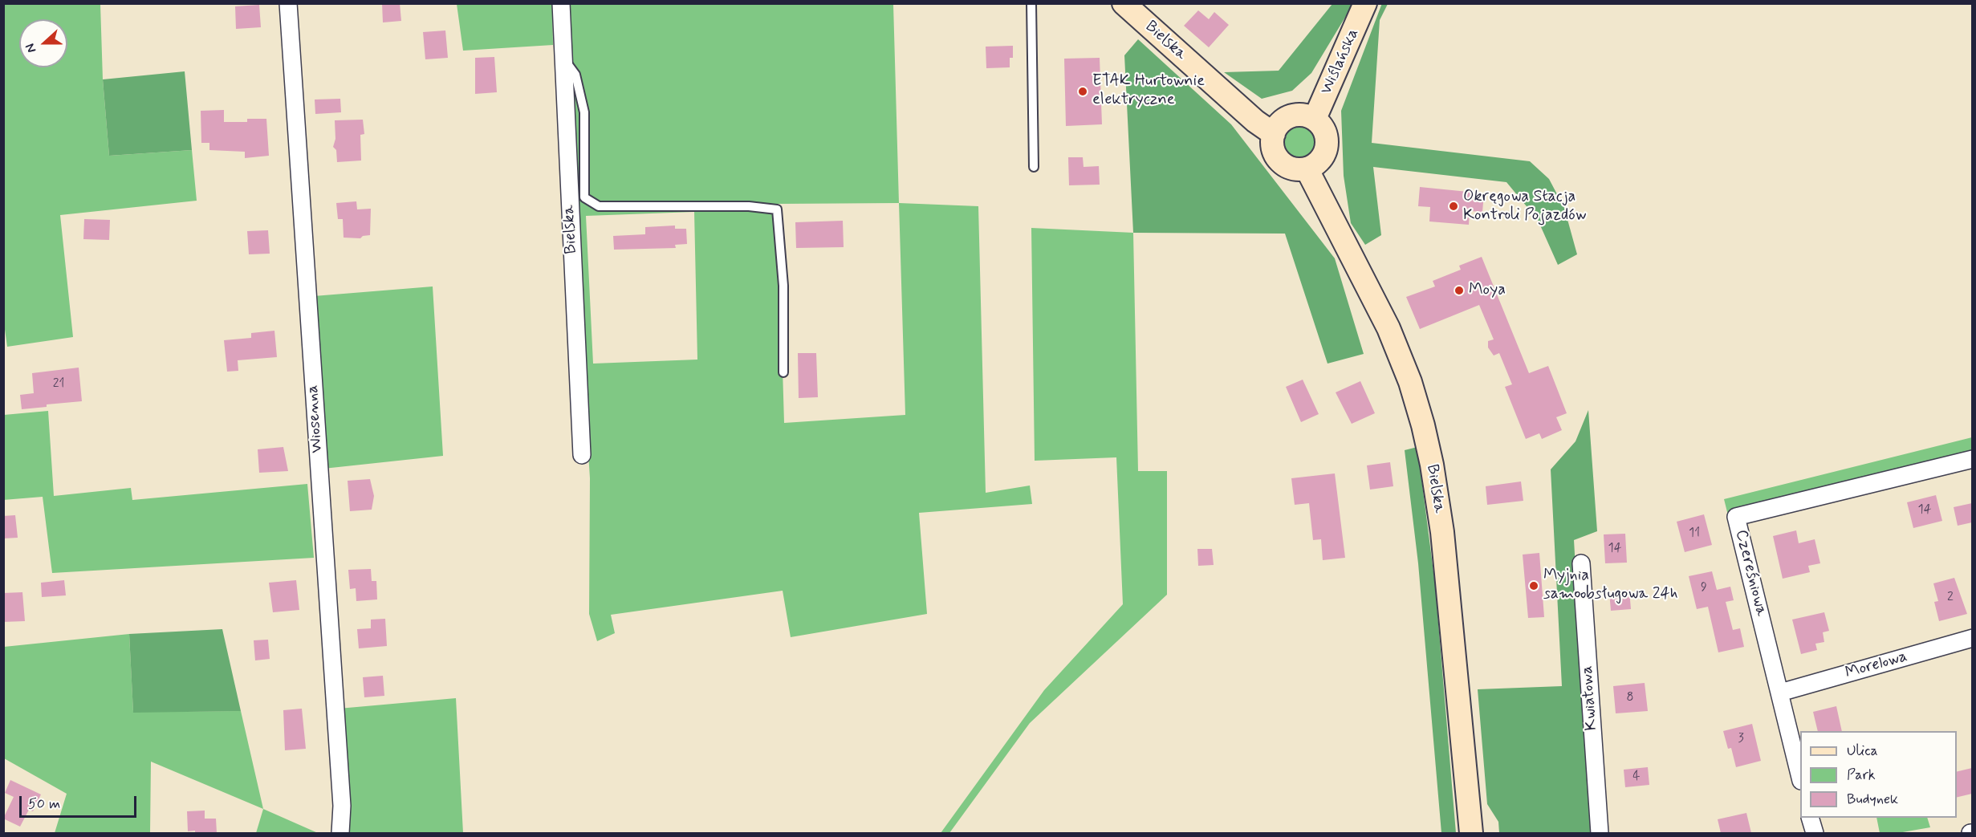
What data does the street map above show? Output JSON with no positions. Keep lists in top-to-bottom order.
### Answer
{
  "streets": {
    "street": [
      "Bielska",
      "Wiślańska",
      "Wiosenna",
      "Czereśniowa",
      "Morelowa",
      "Kwiatowa"
    ]
  },
  "crossings": [
    ["Bielska", "Wiślańska"],
    ["Czereśniowa", "Morelowa"]
  ],
  "places": [
    "ETAK Hurtownie elektryczne",
    "Okręgowa Stacja Kontroli Pojazdów",
    "Moya",
    "Myjnia samoobsługowa 24h"
  ],
  "house_numbers": [
    "21",
    "14",
    "11",
    "14",
    "9",
    "2",
    "8",
    "3",
    "4"
  ],
  "legend": ["Ulica", "Park", "Budynek"],
  "scale_bar": "50 m",
  "north": "left"
}
